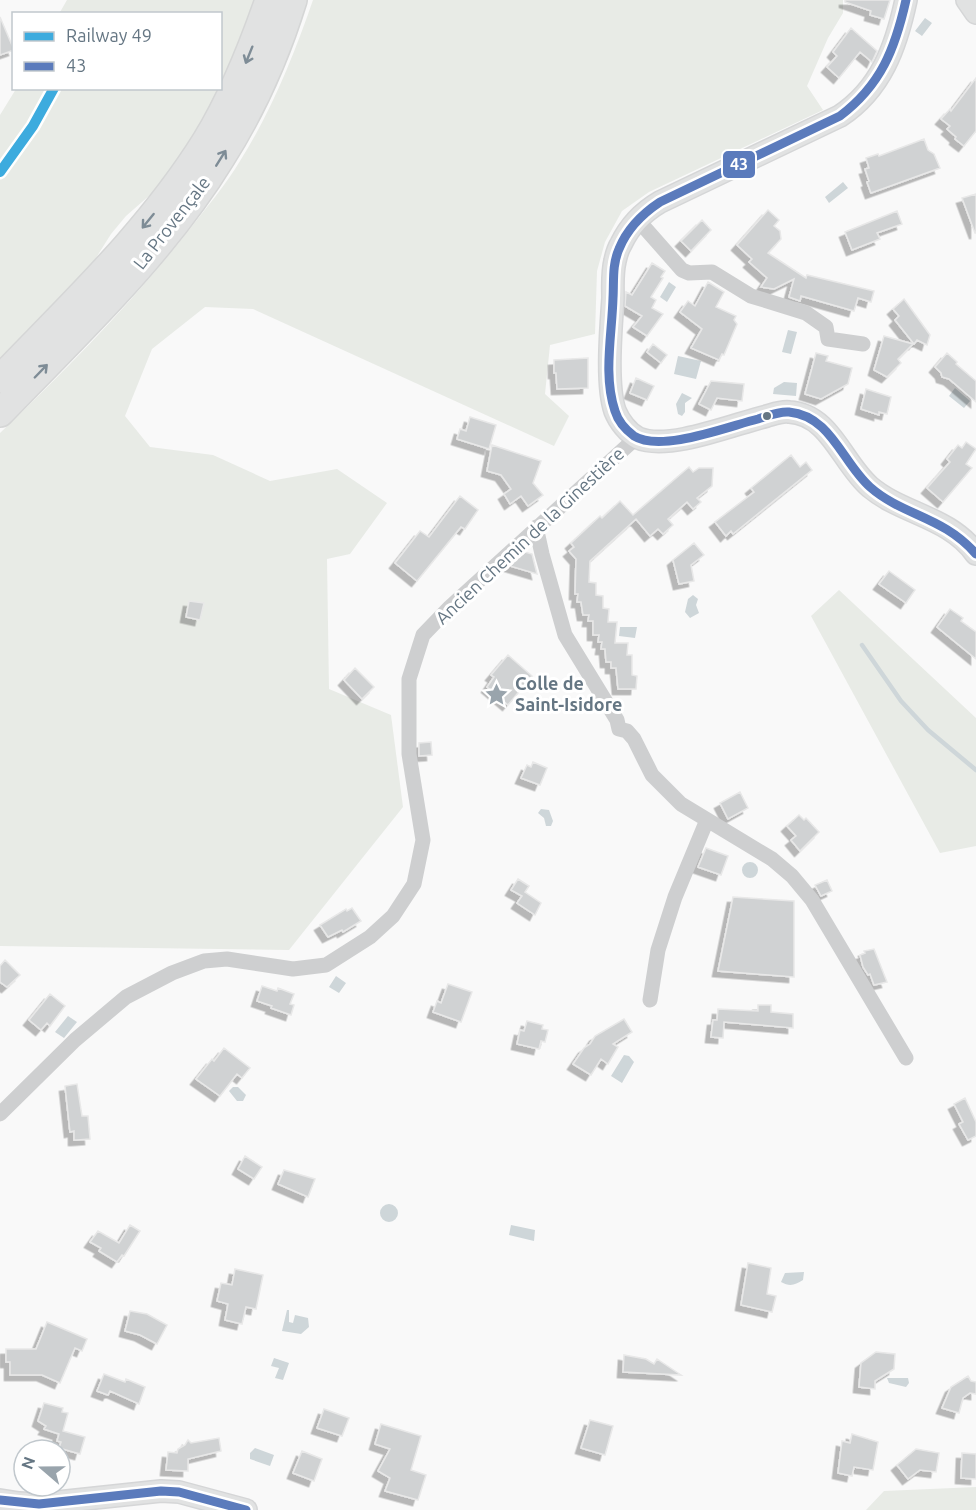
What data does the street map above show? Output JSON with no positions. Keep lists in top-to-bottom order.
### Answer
{
  "streets": {
    "highway": ["La Provençale"],
    "street": ["Ancien Chemin de la Ginestière"]
  },
  "places": {
    "place": ["Colle de Saint-Isidore"]
  },
  "lines": ["transit line 43", "rail line 49"],
  "legend": ["Railway 49", "43"],
  "north": "left"
}
